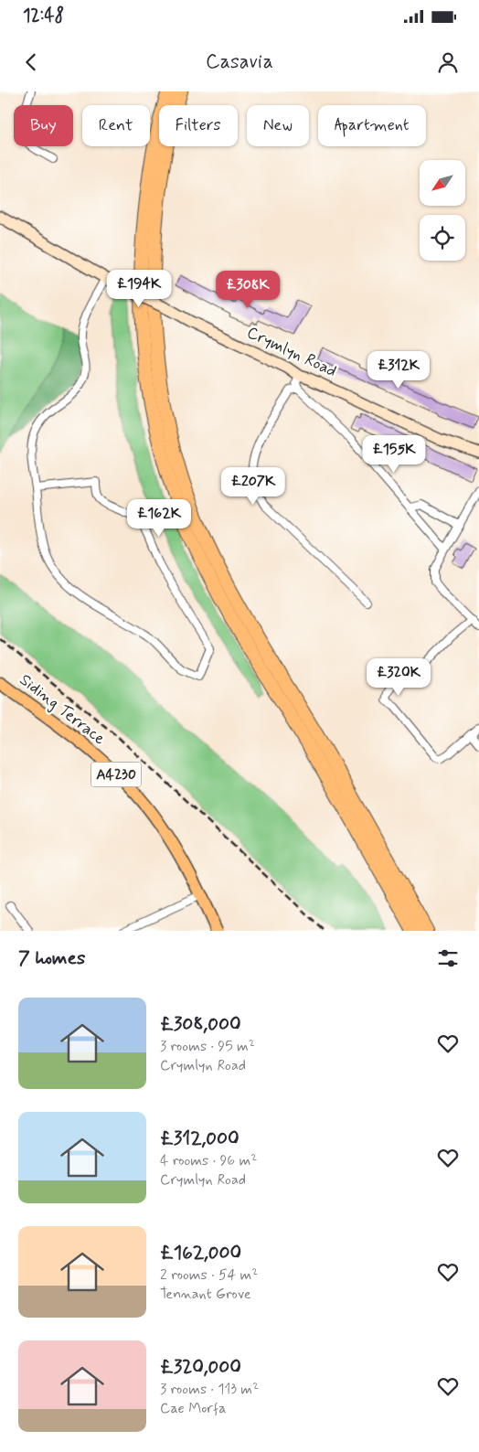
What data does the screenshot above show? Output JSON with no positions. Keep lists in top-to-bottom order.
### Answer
{
  "streets": {
    "main road": ["Siding Terrace", "A4230"],
    "street": ["Crymlyn Road"]
  },
  "crossings": [
    ["Siding Terrace", "A4230"]
  ],
  "north": "bottom left",
  "page": {
    "status": "12:48",
    "header": "Casavia",
    "chip": [
      "Buy",
      "Rent",
      "Filters",
      "New",
      "Apartment"
    ],
    "price": [
      "£194K",
      "£308K",
      "£312K",
      "£155K",
      "£207K",
      "£162K",
      "£320K"
    ],
    "heading": "7 homes",
    "list": [
      {
        "name": "£308,000",
        "note": "3 rooms · 95 m² · Crymlyn Road"
      },
      {
        "name": "£312,000",
        "note": "4 rooms · 96 m² · Crymlyn Road"
      },
      {
        "name": "£162,000",
        "note": "2 rooms · 54 m² · Tennant Grove"
      },
      {
        "name": "£320,000",
        "note": "3 rooms · 113 m² · Cae Morfa"
      }
    ]
  }
}
